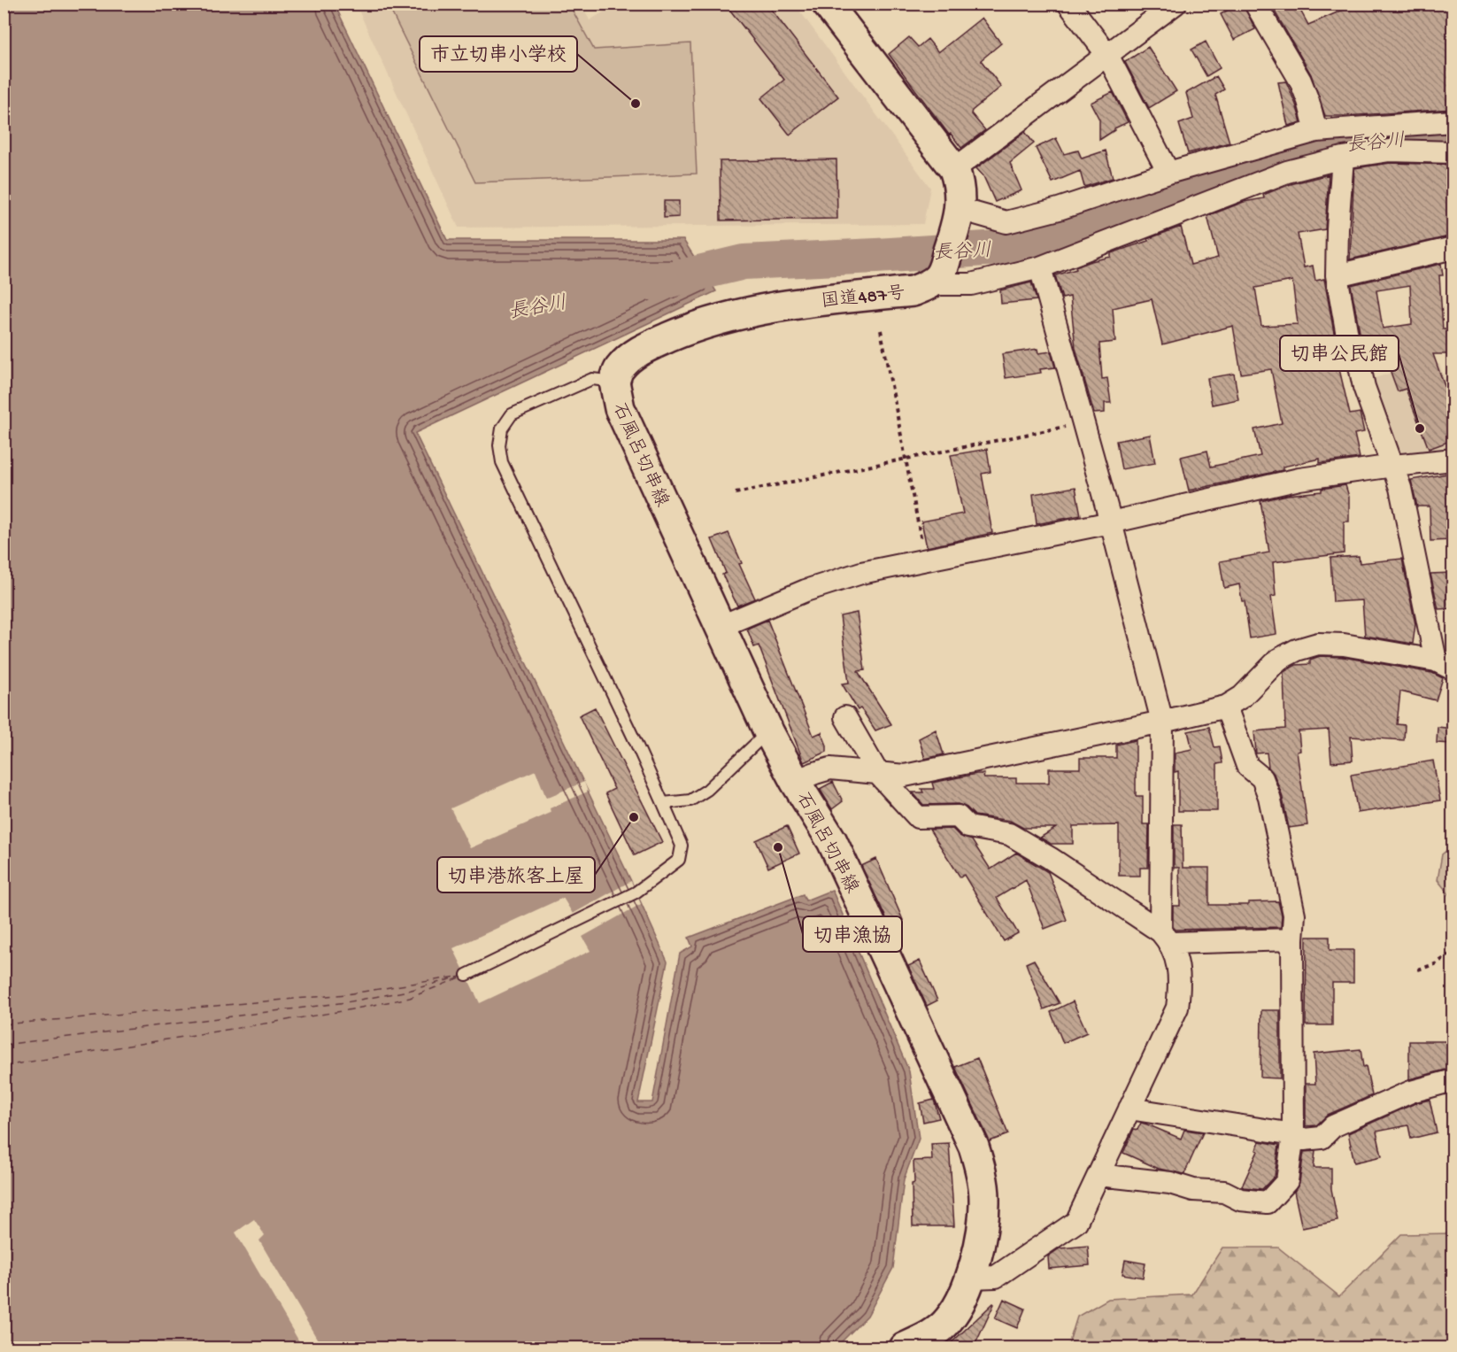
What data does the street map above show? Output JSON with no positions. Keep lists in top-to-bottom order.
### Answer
{
  "streets": {
    "main road": ["国道487号", "石風呂切串線"]
  },
  "crossings": [
    ["国道487号", "石風呂切串線"]
  ],
  "water": ["長谷川"],
  "places": [
    "市立切串小学校",
    "切串公民館",
    "切串港旅客上屋",
    "切串漁協"
  ]
}
